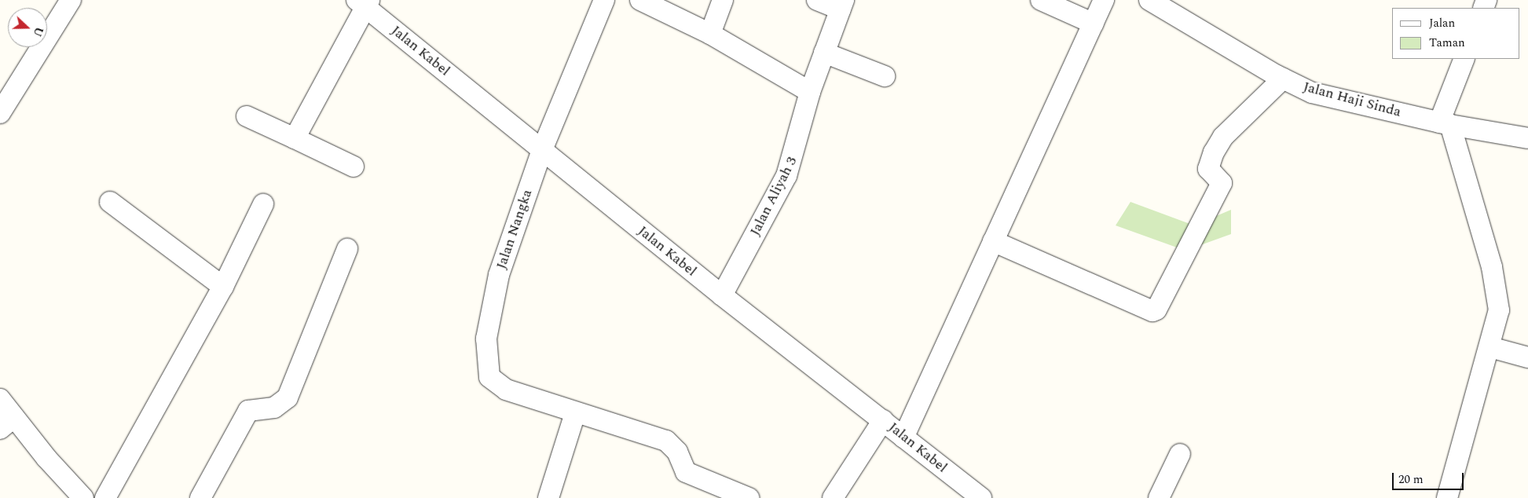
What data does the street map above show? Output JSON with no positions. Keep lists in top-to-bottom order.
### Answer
{
  "streets": {
    "street": [
      "Jalan Kabel",
      "Jalan Haji Sinda",
      "Jalan Aliyah 3",
      "Jalan Nangka"
    ]
  },
  "crossings": [
    ["Jalan Kabel", "Jalan Aliyah 3"],
    ["Jalan Kabel", "Jalan Nangka"]
  ],
  "legend": ["Jalan", "Taman"],
  "scale_bar": "20 m",
  "north": "right"
}
